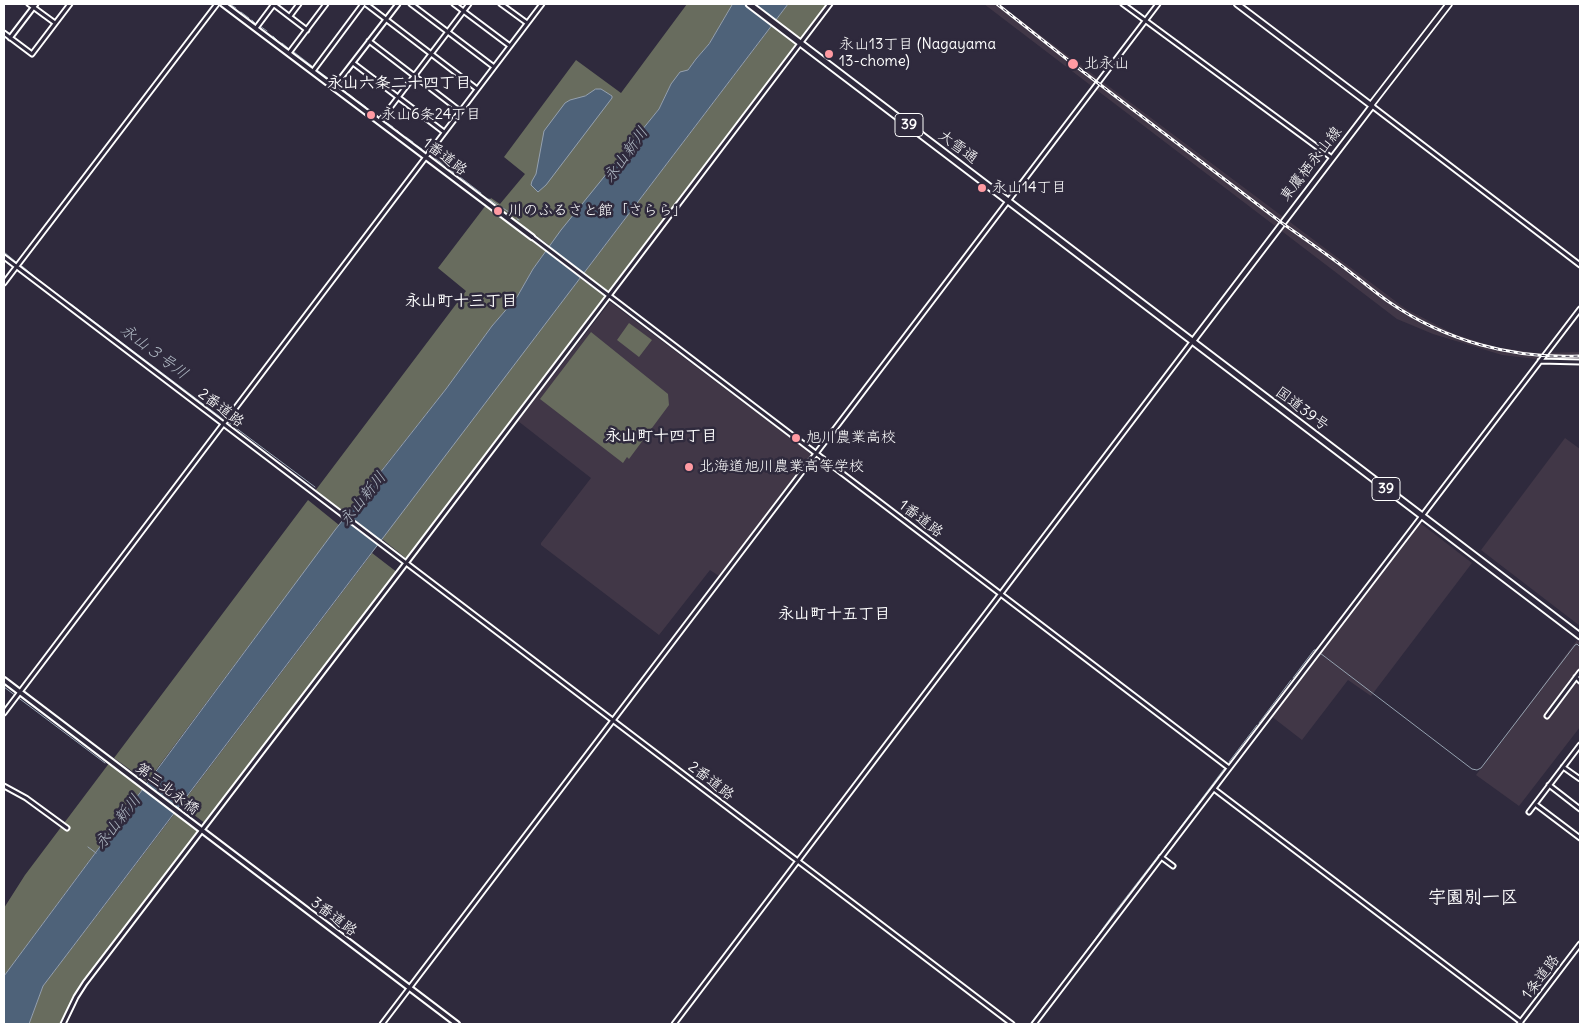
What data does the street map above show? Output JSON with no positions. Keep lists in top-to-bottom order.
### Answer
{
  "streets": {
    "highway": ["39", "大雪通", "国道39号"],
    "main road": ["東鷹栖永山線"],
    "street": [
      "1番道路",
      "2番道路",
      "第三北永橋",
      "3番道路",
      "1条道路"
    ]
  },
  "crossings": [
    ["大雪通", "国道39号"],
    ["東鷹栖永山線", "国道39号"],
    ["第三北永橋", "3番道路"]
  ],
  "districts": [
    "永山六条二十四丁目",
    "永山町十三丁目",
    "永山町十四丁目",
    "永山町十五丁目",
    "宇園別一区"
  ],
  "water": ["永山新川", "永山３号川"],
  "places": [
    "永山13丁目 (Nagayama 13-chome)",
    "北永山",
    "永山6条24丁目",
    "永山14丁目",
    "川のふるさと館「さらら」",
    "旭川農業高校",
    "北海道旭川農業高等学校"
  ]
}
